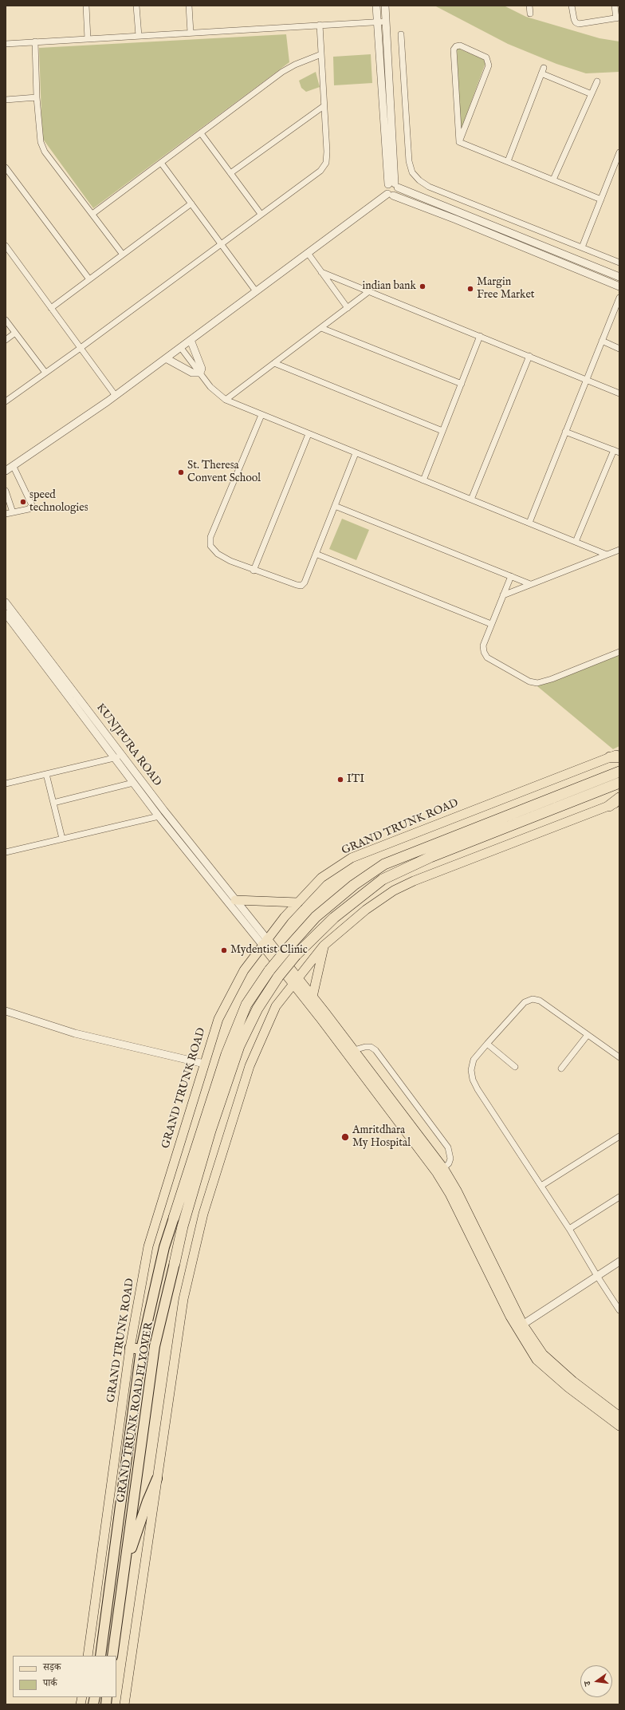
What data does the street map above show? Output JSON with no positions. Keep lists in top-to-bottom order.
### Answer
{
  "streets": {
    "highway": ["GRAND TRUNK ROAD", "GRAND TRUNK ROAD FLYOVER"],
    "street": ["KUNJPURA ROAD"]
  },
  "crossings": [
    ["KUNJPURA ROAD", "GRAND TRUNK ROAD"],
    ["GRAND TRUNK ROAD", "GRAND TRUNK ROAD FLYOVER"]
  ],
  "places": [
    "indian bank",
    "Margin Free Market",
    "St. Theresa Convent School",
    "speed technologies",
    "ITI",
    "Mydentist Clinic",
    "Amritdhara My Hospital"
  ],
  "legend": ["सड़क", "पार्क"],
  "north": "left"
}
